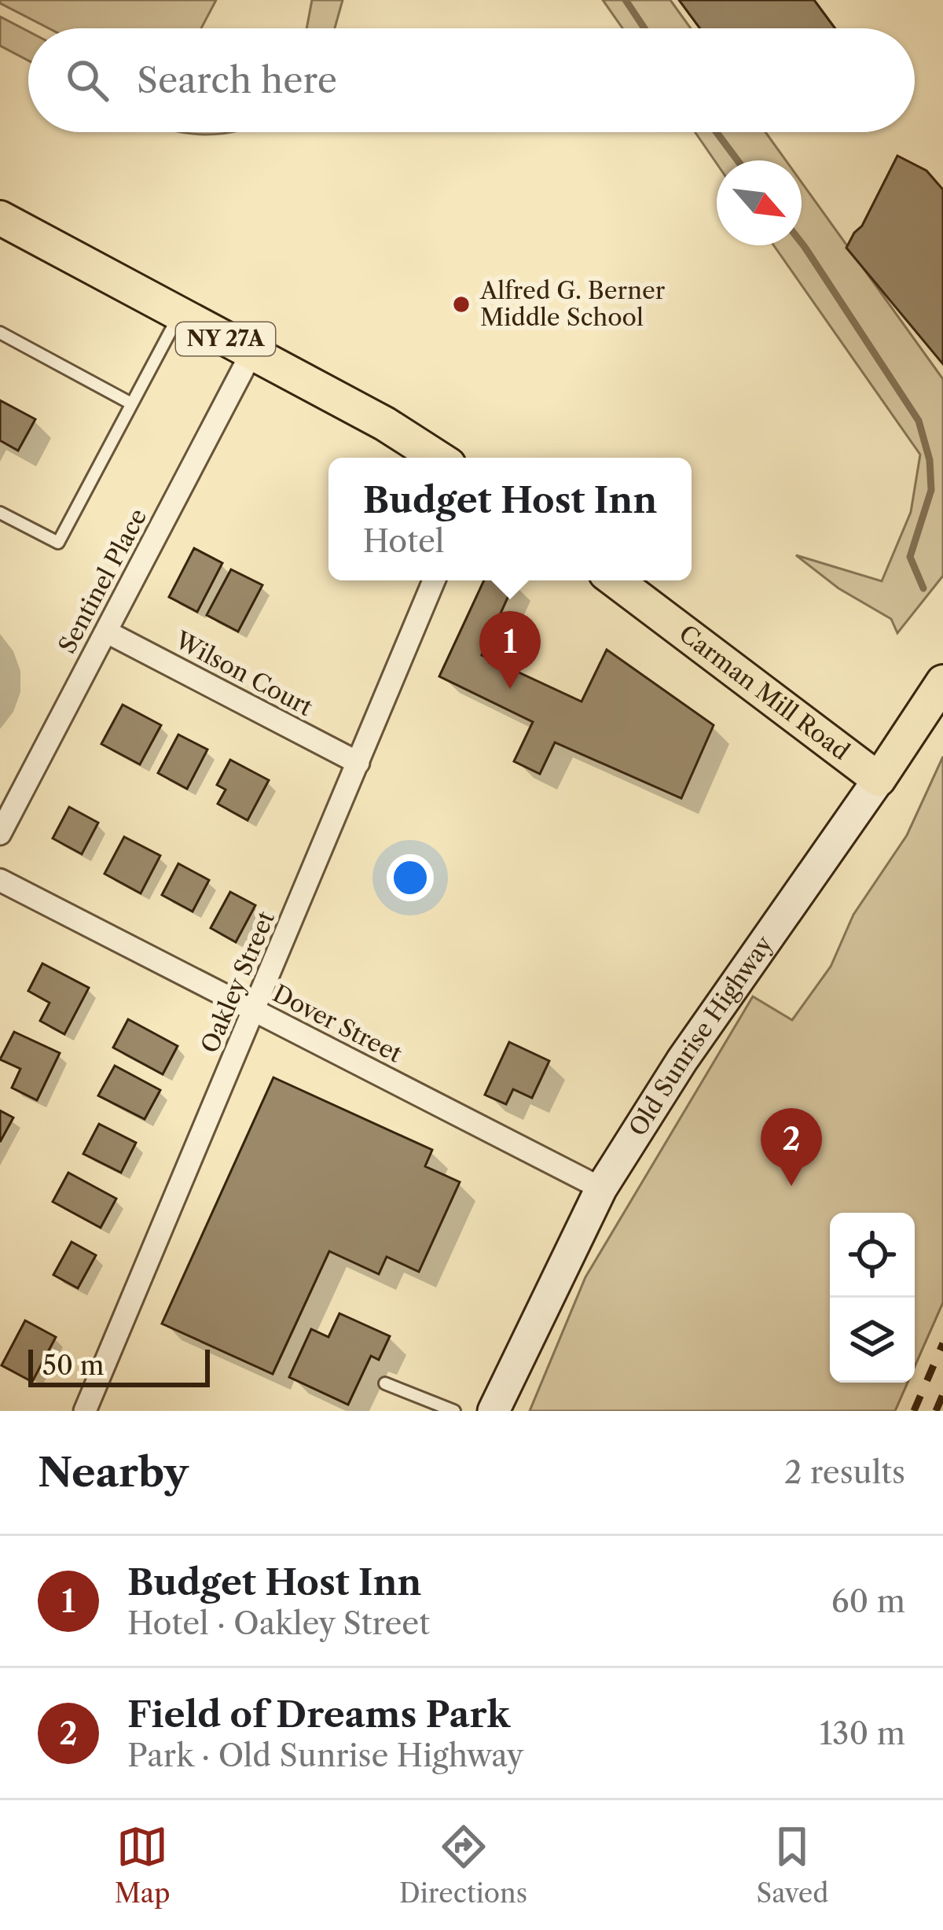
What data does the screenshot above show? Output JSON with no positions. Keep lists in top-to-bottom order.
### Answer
{
  "streets": {
    "main road": ["NY 27A", "Carman Mill Road", "Old Sunrise Highway"],
    "street": [
      "Sentinel Place",
      "Wilson Court",
      "Oakley Street",
      "Dover Street"
    ]
  },
  "crossings": [
    ["NY 27A", "Sentinel Place"],
    ["Sentinel Place", "Wilson Court"],
    ["Wilson Court", "Oakley Street"],
    ["Carman Mill Road", "Old Sunrise Highway"],
    ["Oakley Street", "Dover Street"],
    ["Dover Street", "Old Sunrise Highway"]
  ],
  "places": ["Alfred G. Berner Middle School"],
  "scale_bar": "50 m",
  "north": "bottom right",
  "page": {
    "search": "Search here",
    "popup": ["Budget Host Inn", "Hotel"],
    "pins": ["1", "2"],
    "scale": "50 m",
    "heading": ["Nearby", "2 results"],
    "list": [
      {
        "mark": "1",
        "name": "Budget Host Inn",
        "note": "Hotel · Oakley Street",
        "value": "60 m"
      },
      {
        "mark": "2",
        "name": "Field of Dreams Park",
        "note": "Park · Old Sunrise Highway",
        "value": "130 m"
      }
    ],
    "nav": ["Map", "Directions", "Saved"]
  }
}
